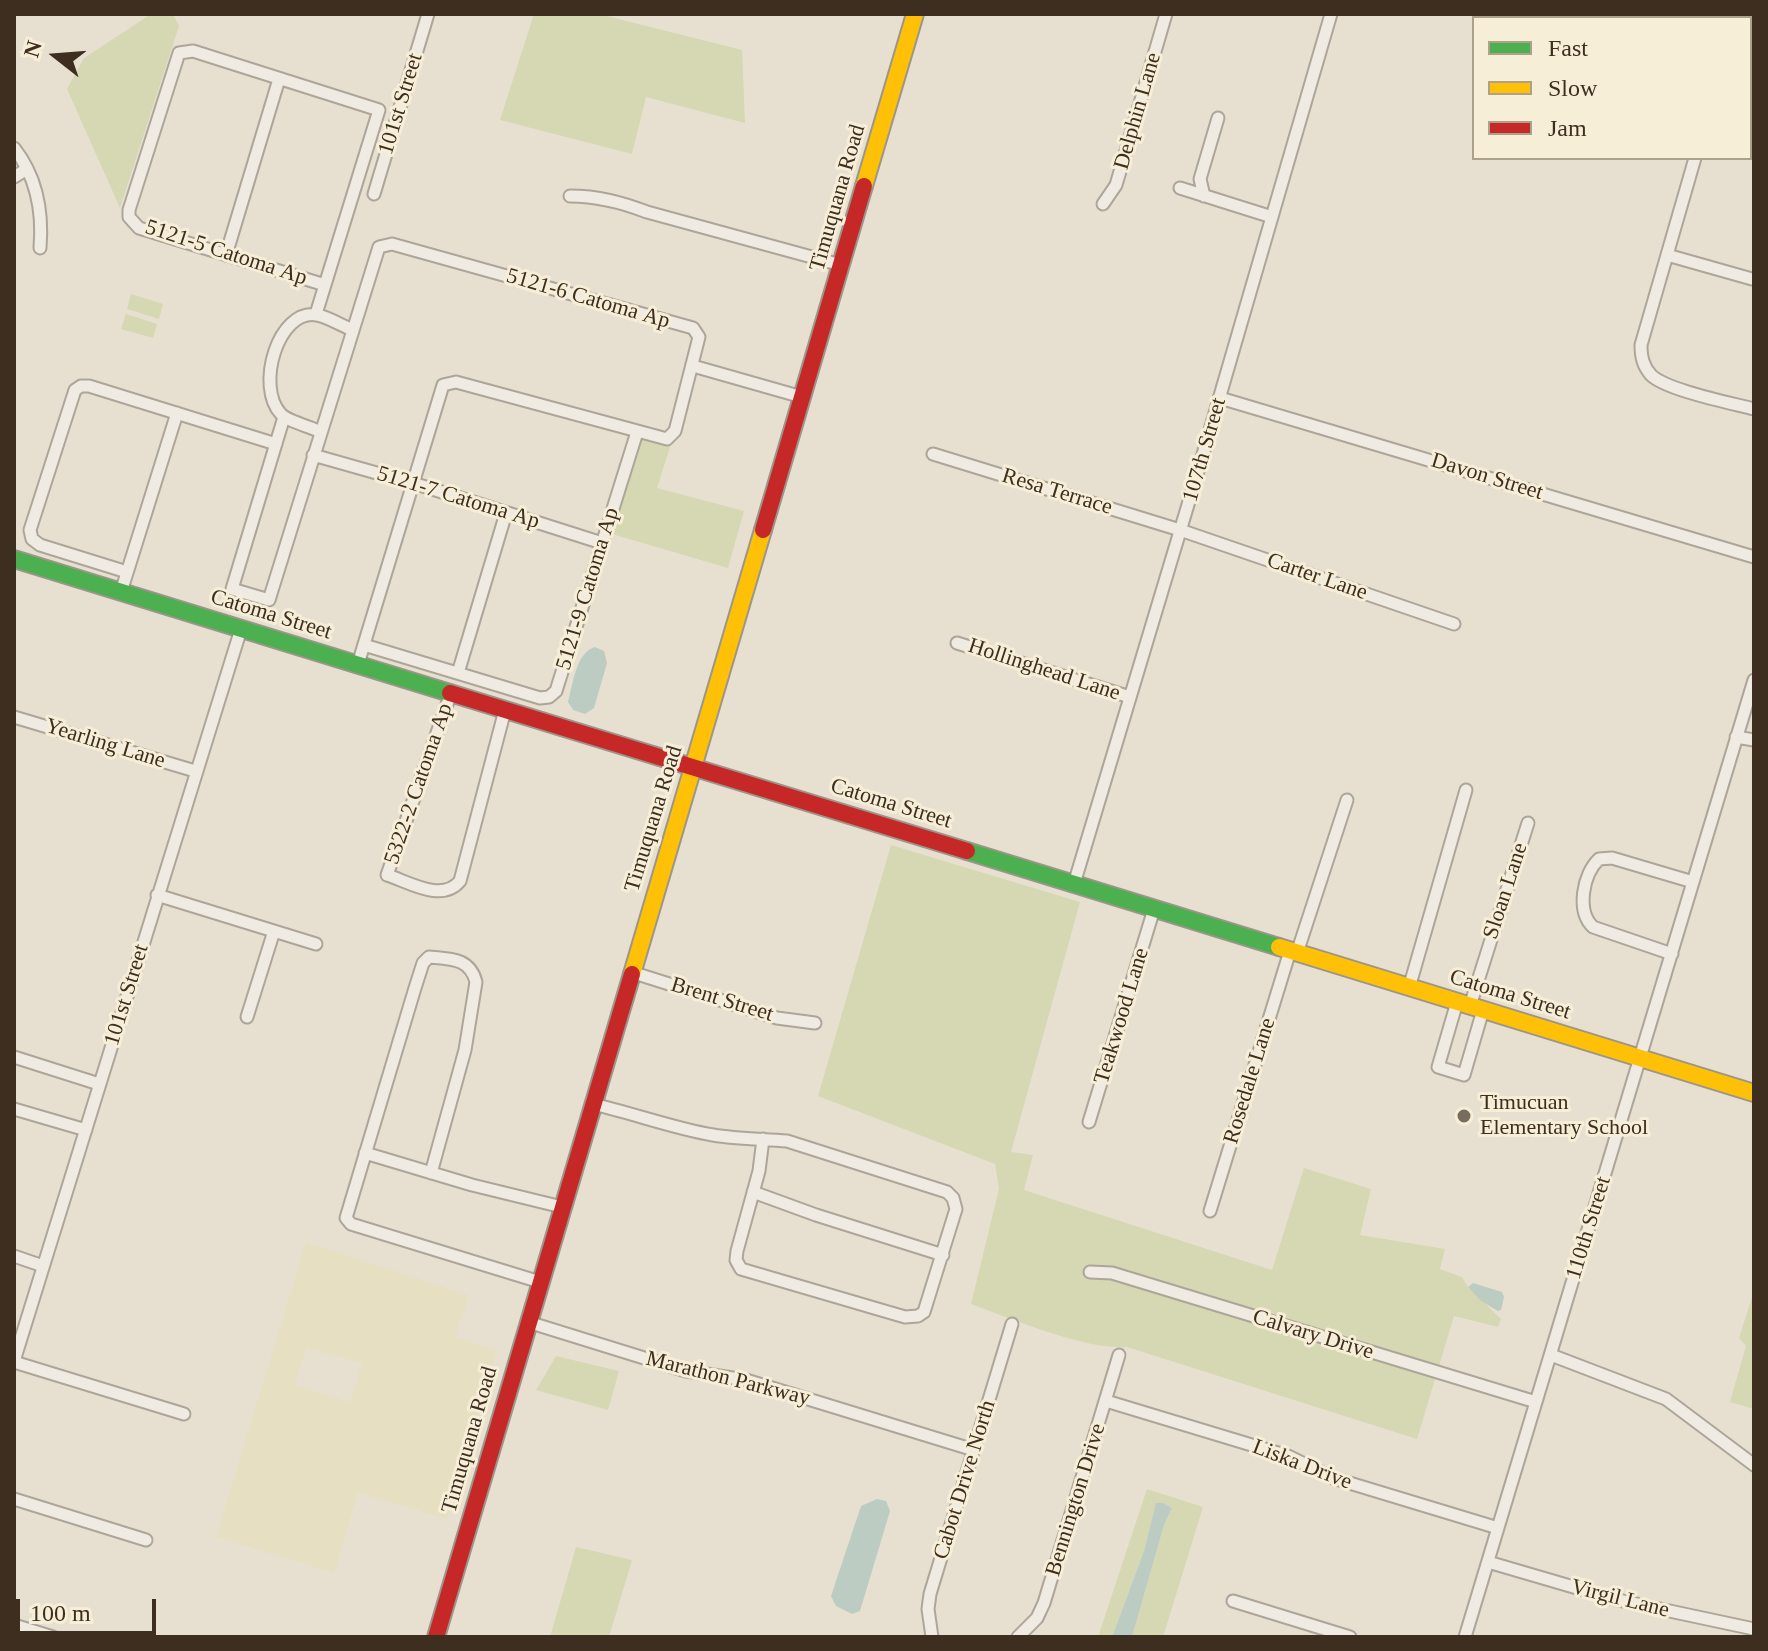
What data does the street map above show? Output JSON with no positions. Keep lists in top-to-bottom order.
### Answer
{
  "streets": {
    "street": [
      "101st Street",
      "Delphin Lane",
      "Timuquana Road",
      "5121-5 Catoma Ap",
      "5121-6 Catoma Ap",
      "107th Street",
      "Davon Street",
      "Resa Terrace",
      "5121-7 Catoma Ap",
      "Carter Lane",
      "5121-9 Catoma Ap",
      "Catoma Street",
      "Hollinghead Lane",
      "Yearling Lane",
      "5322-2 Catoma Ap",
      "Sloan Lane",
      "Brent Street",
      "Teakwood Lane",
      "Rosedale Lane",
      "110th Street",
      "Calvary Drive",
      "Marathon Parkway",
      "Liska Drive",
      "Cabot Drive North",
      "Bennington Drive",
      "Virgil Lane"
    ]
  },
  "crossings": [
    ["101st Street", "Catoma Street"],
    ["101st Street", "Yearling Lane"],
    ["Timuquana Road", "Catoma Street"],
    ["Timuquana Road", "Brent Street"],
    ["Timuquana Road", "Marathon Parkway"],
    ["5121-6 Catoma Ap", "5121-7 Catoma Ap"],
    ["5121-6 Catoma Ap", "5121-9 Catoma Ap"],
    ["5121-6 Catoma Ap", "Catoma Street"],
    ["107th Street", "Davon Street"],
    ["107th Street", "Resa Terrace"],
    ["107th Street", "Carter Lane"],
    ["107th Street", "Catoma Street"],
    ["107th Street", "Hollinghead Lane"],
    ["Resa Terrace", "Carter Lane"],
    ["5121-7 Catoma Ap", "5121-9 Catoma Ap"],
    ["Catoma Street", "5322-2 Catoma Ap"],
    ["Catoma Street", "Sloan Lane"],
    ["Catoma Street", "Teakwood Lane"],
    ["Catoma Street", "Rosedale Lane"],
    ["Catoma Street", "110th Street"],
    ["110th Street", "Calvary Drive"],
    ["110th Street", "Liska Drive"],
    ["110th Street", "Virgil Lane"],
    ["Marathon Parkway", "Cabot Drive North"],
    ["Liska Drive", "Bennington Drive"]
  ],
  "places": ["Timucuan Elementary School"],
  "legend": ["Fast", "Slow", "Jam"],
  "scale_bar": "100 m",
  "north": "left"
}
